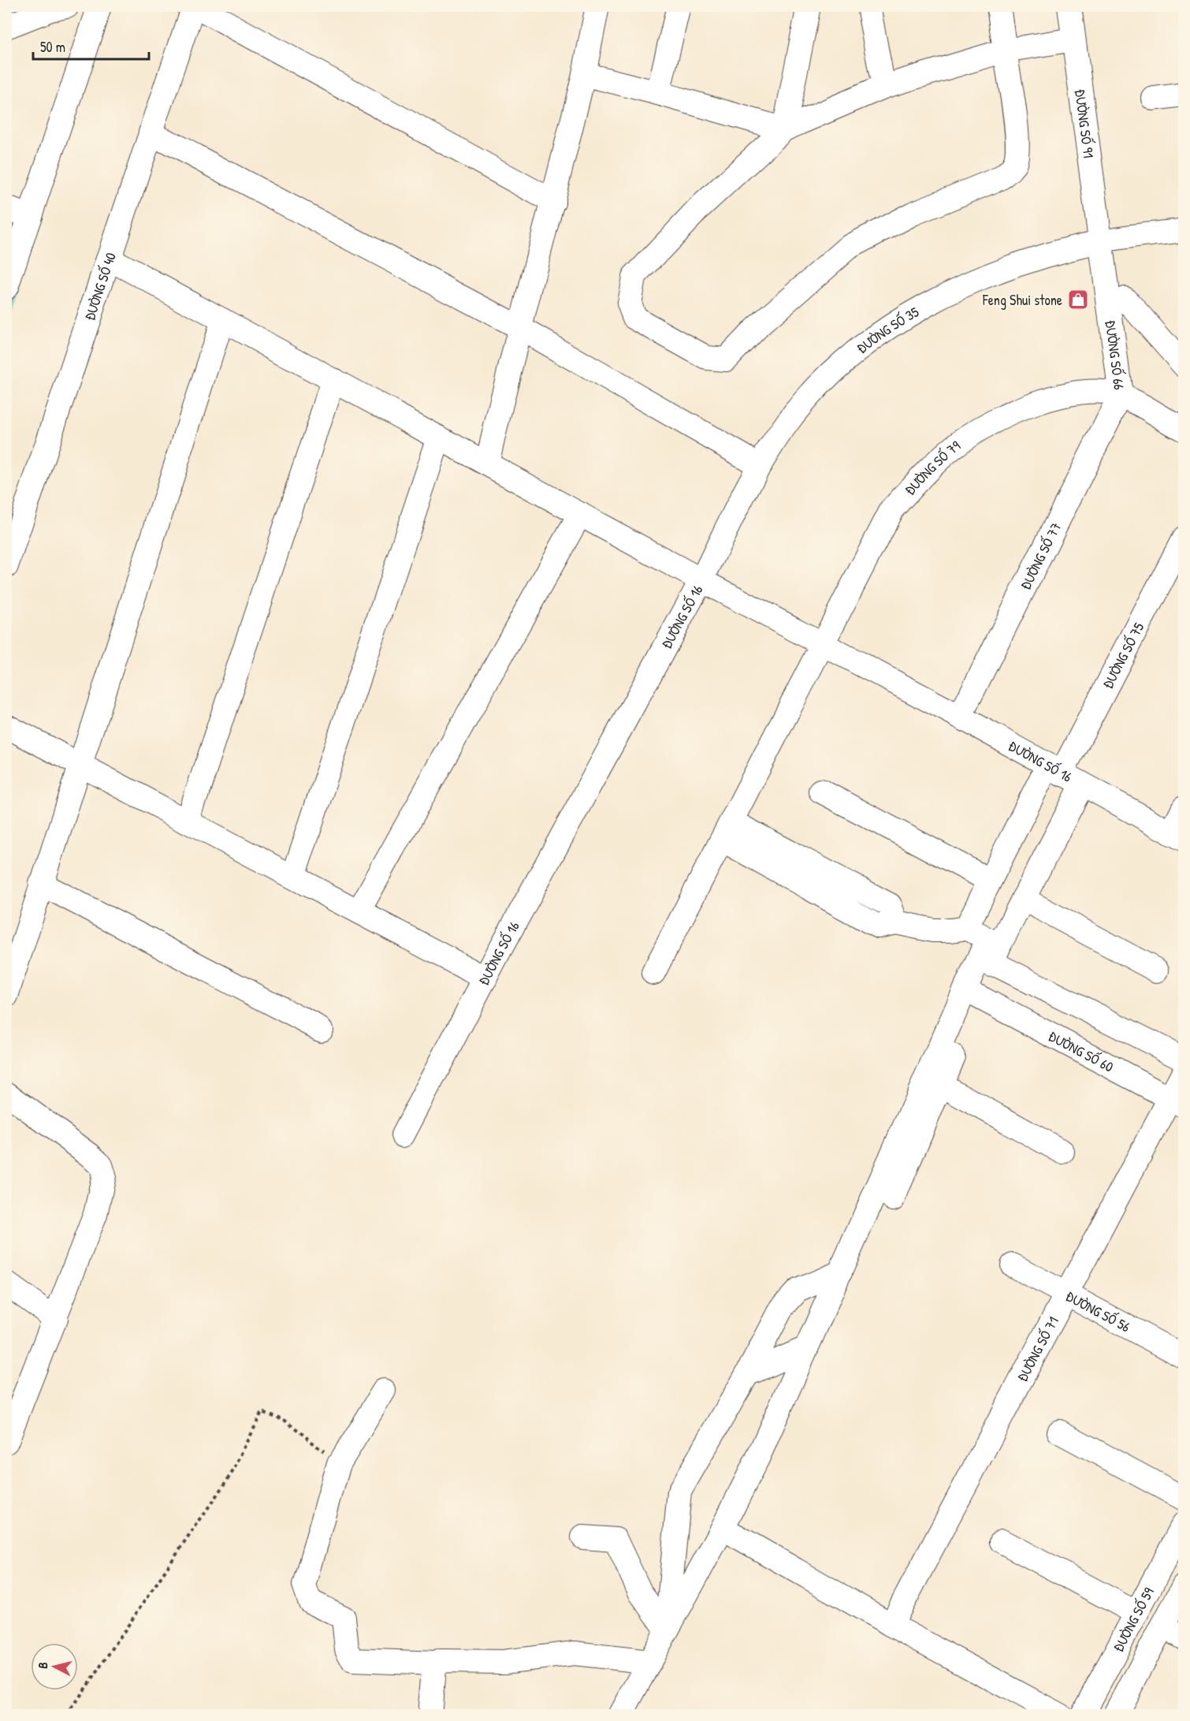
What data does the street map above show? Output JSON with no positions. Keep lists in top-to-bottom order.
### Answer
{
  "streets": {
    "street": [
      "ĐƯỜNG SỐ 91",
      "ĐƯỜNG SỐ 40",
      "ĐƯỜNG SỐ 35",
      "ĐƯỜNG SỐ 66",
      "ĐƯỜNG SỐ 79",
      "ĐƯỜNG SỐ 77",
      "ĐƯỜNG SỐ 16",
      "ĐƯỜNG SỐ 75",
      "ĐƯỜNG SỐ 60",
      "ĐƯỜNG SỐ 56",
      "ĐƯỜNG SỐ 71",
      "ĐƯỜNG SỐ 59"
    ]
  },
  "crossings": [
    ["ĐƯỜNG SỐ 91", "ĐƯỜNG SỐ 35"],
    ["ĐƯỜNG SỐ 91", "ĐƯỜNG SỐ 66"],
    ["ĐƯỜNG SỐ 35", "ĐƯỜNG SỐ 66"],
    ["ĐƯỜNG SỐ 35", "ĐƯỜNG SỐ 16"],
    ["ĐƯỜNG SỐ 66", "ĐƯỜNG SỐ 79"],
    ["ĐƯỜNG SỐ 66", "ĐƯỜNG SỐ 77"],
    ["ĐƯỜNG SỐ 79", "ĐƯỜNG SỐ 77"],
    ["ĐƯỜNG SỐ 79", "ĐƯỜNG SỐ 16"],
    ["ĐƯỜNG SỐ 77", "ĐƯỜNG SỐ 16"],
    ["ĐƯỜNG SỐ 16", "ĐƯỜNG SỐ 75"],
    ["ĐƯỜNG SỐ 60", "ĐƯỜNG SỐ 71"],
    ["ĐƯỜNG SỐ 56", "ĐƯỜNG SỐ 71"]
  ],
  "places": {
    "shop": ["Feng Shui stone"]
  },
  "scale_bar": "50 m",
  "north": "left"
}
